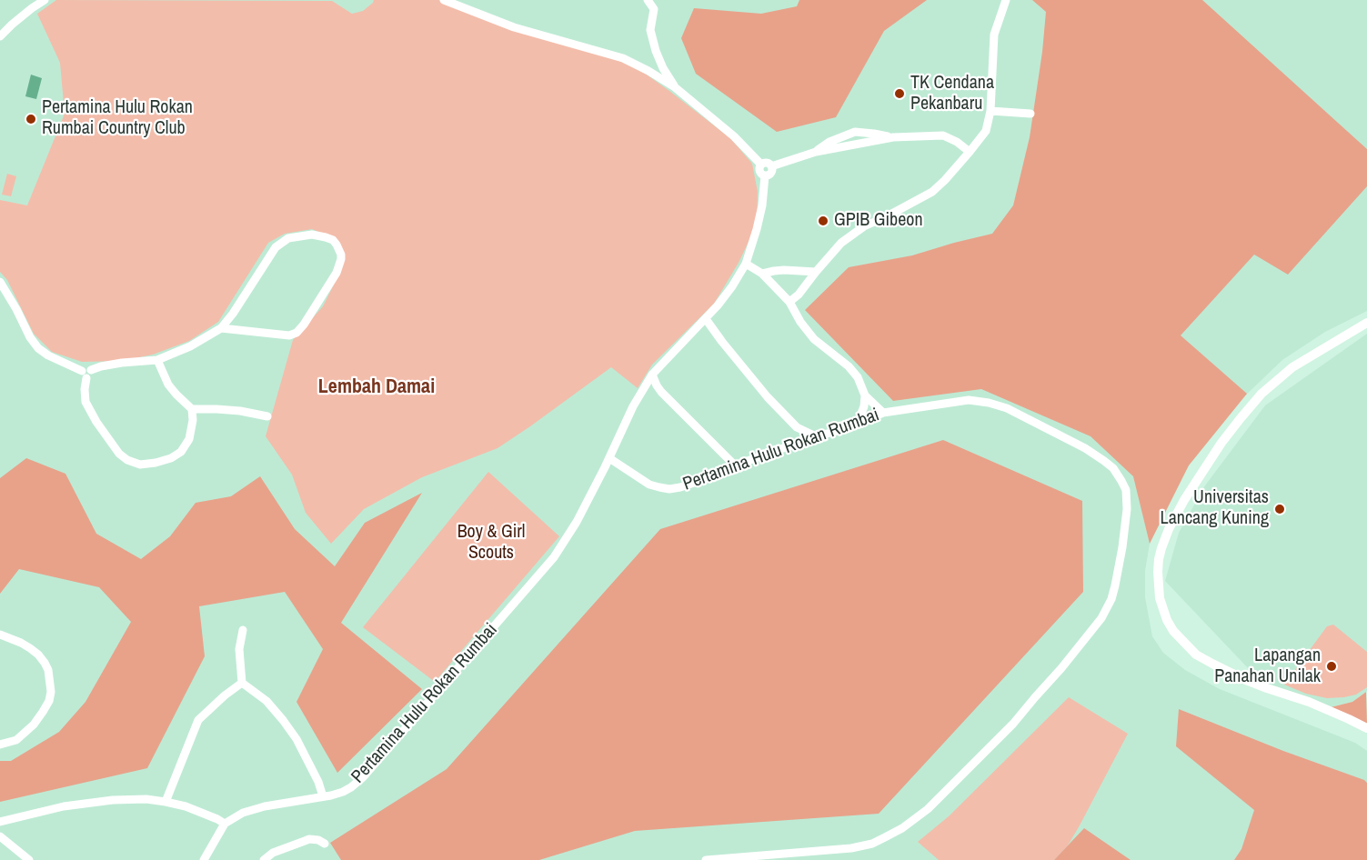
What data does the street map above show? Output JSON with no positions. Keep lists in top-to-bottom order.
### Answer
{
  "streets": {
    "street": ["Pertamina Hulu Rokan Rumbai"]
  },
  "districts": ["Lembah Damai"],
  "parks": ["Boy & Girl Scouts"],
  "places": [
    "TK Cendana Pekanbaru",
    "Pertamina Hulu Rokan Rumbai Country Club",
    "GPIB Gibeon",
    "Universitas Lancang Kuning",
    "Lapangan Panahan Unilak"
  ]
}
